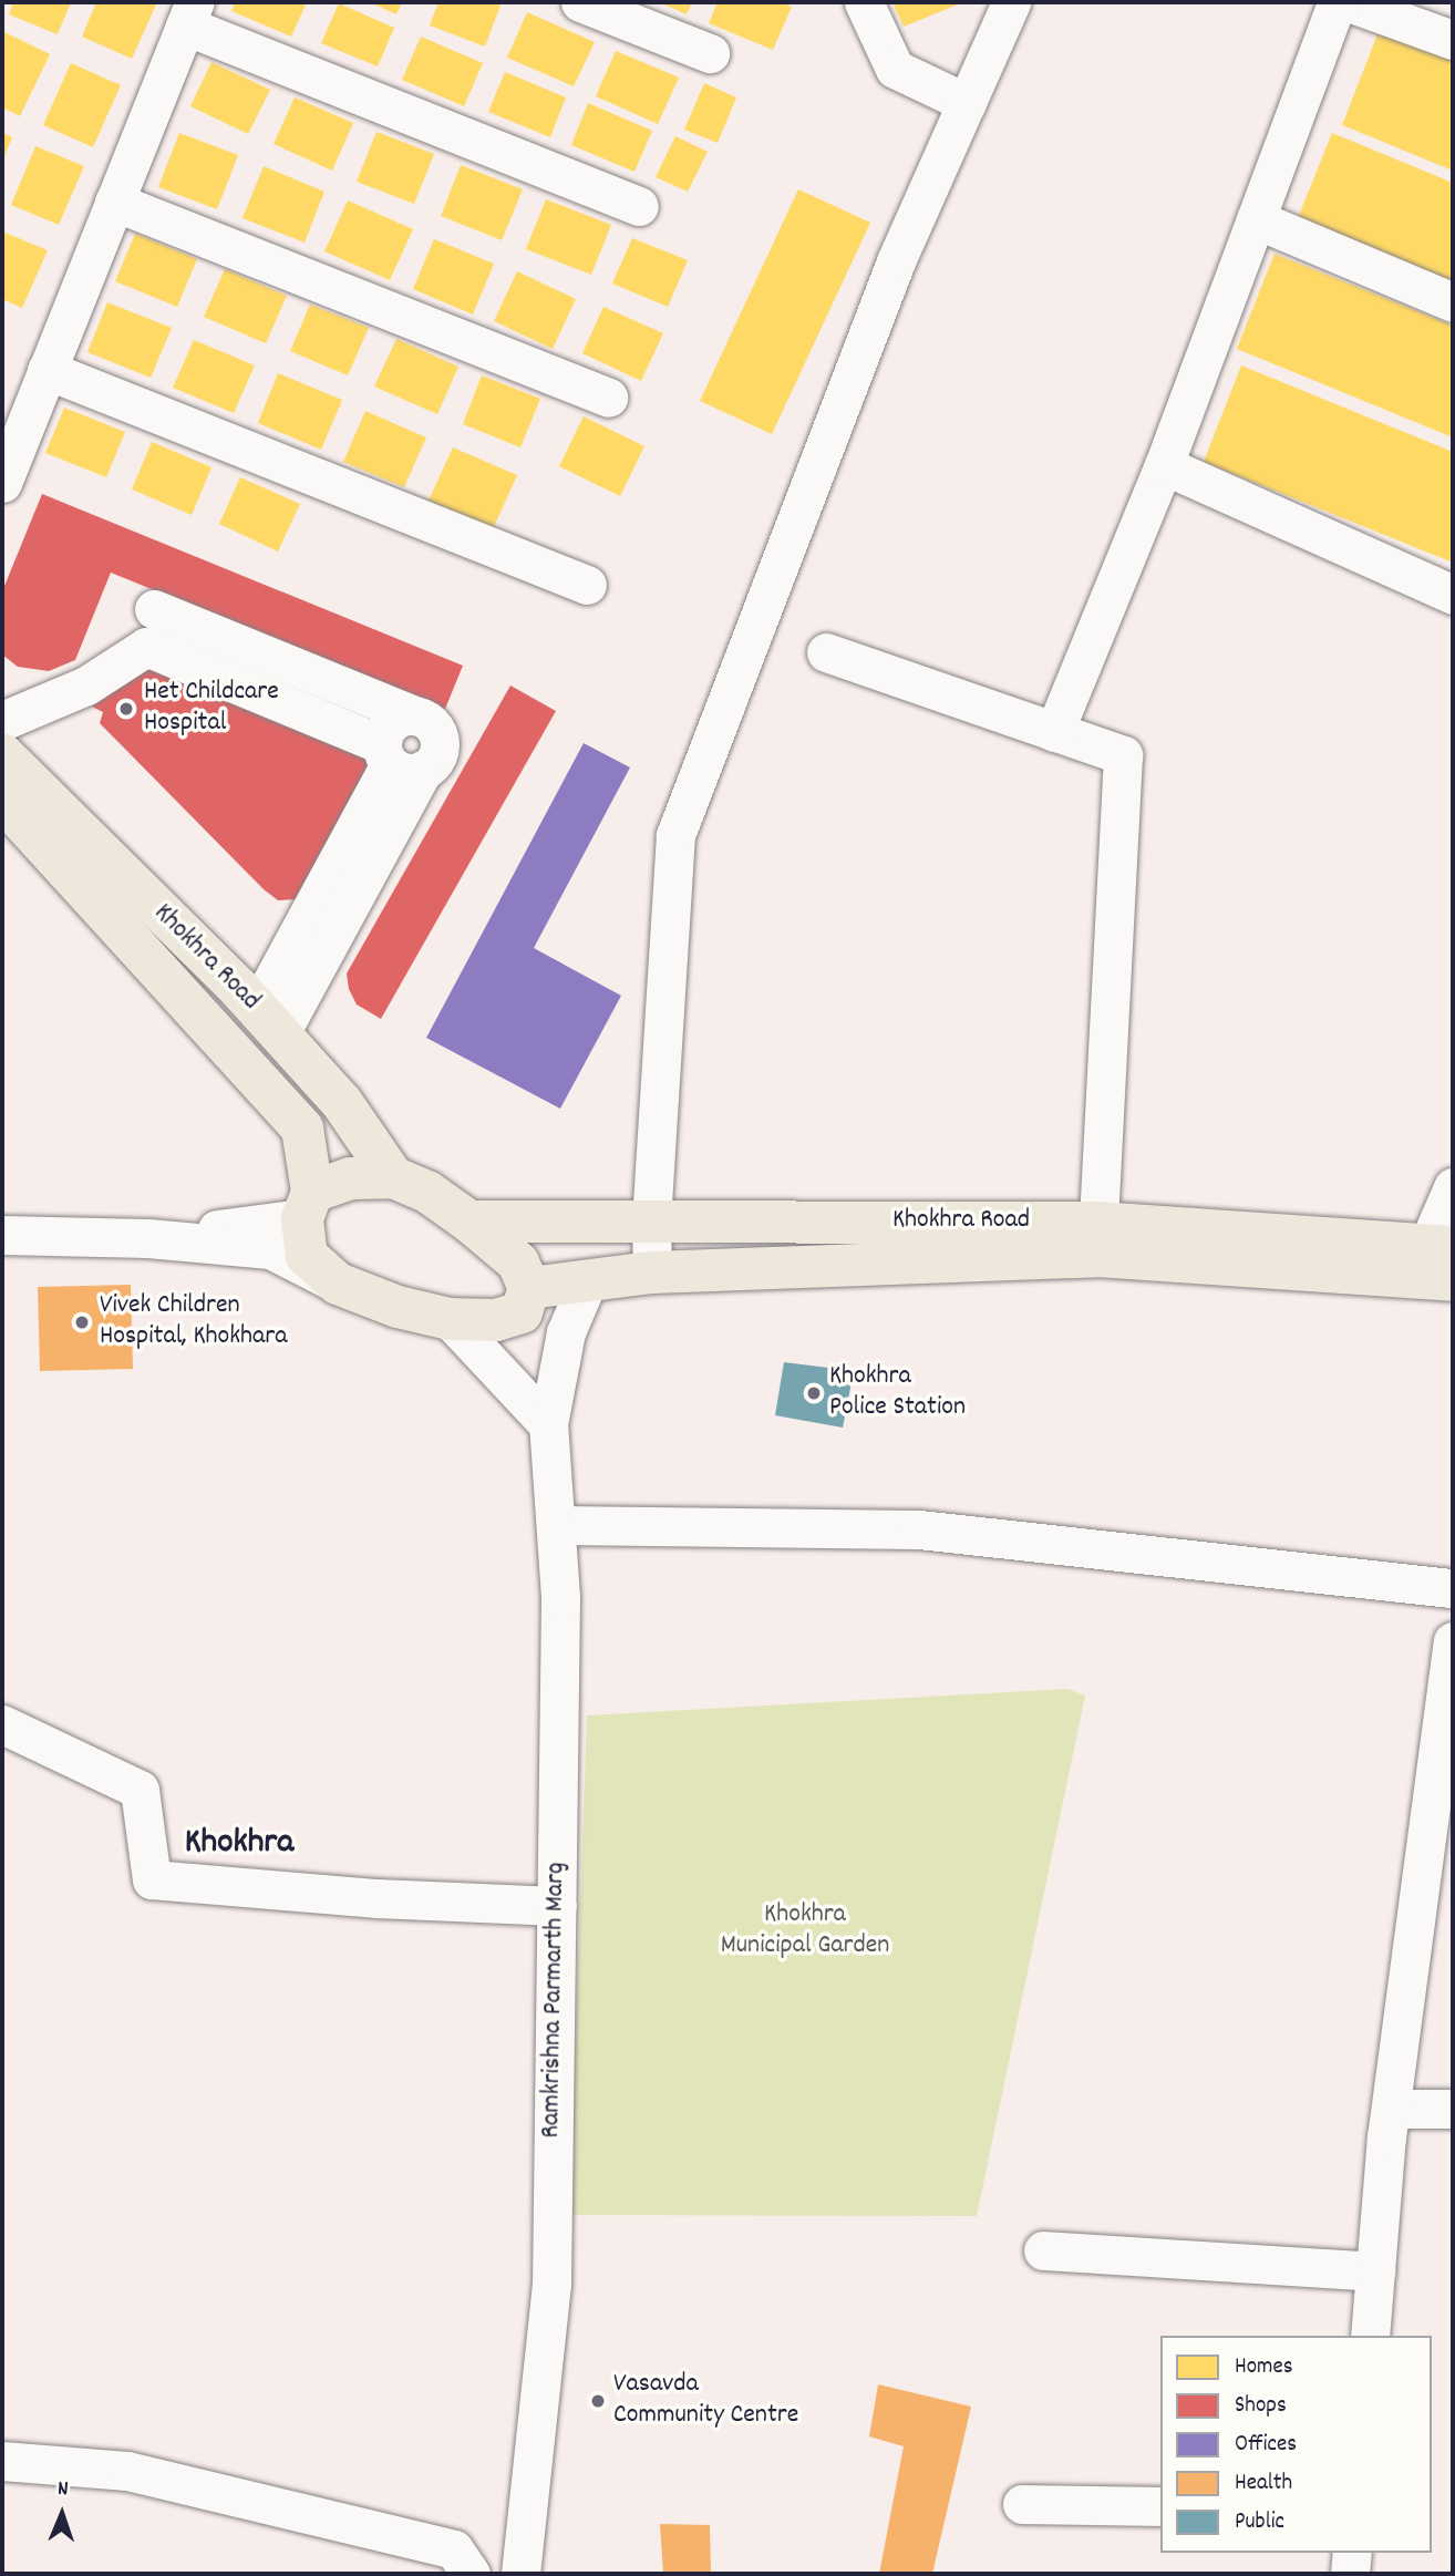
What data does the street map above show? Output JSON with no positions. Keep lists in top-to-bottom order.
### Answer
{
  "streets": {
    "main road": ["Khokhra Road"],
    "street": ["Ramkrishna Parmarth Marg"]
  },
  "crossings": [
    ["Khokhra Road", "Ramkrishna Parmarth Marg"]
  ],
  "districts": ["Khokhra"],
  "parks": ["Khokhra Municipal Garden"],
  "places": [
    "Het Childcare Hospital",
    "Vivek Children Hospital, Khokhara",
    "Khokhra Police Station",
    "Vasavda Community Centre"
  ],
  "legend": [
    "Homes",
    "Shops",
    "Offices",
    "Health",
    "Public"
  ],
  "north": "top"
}
